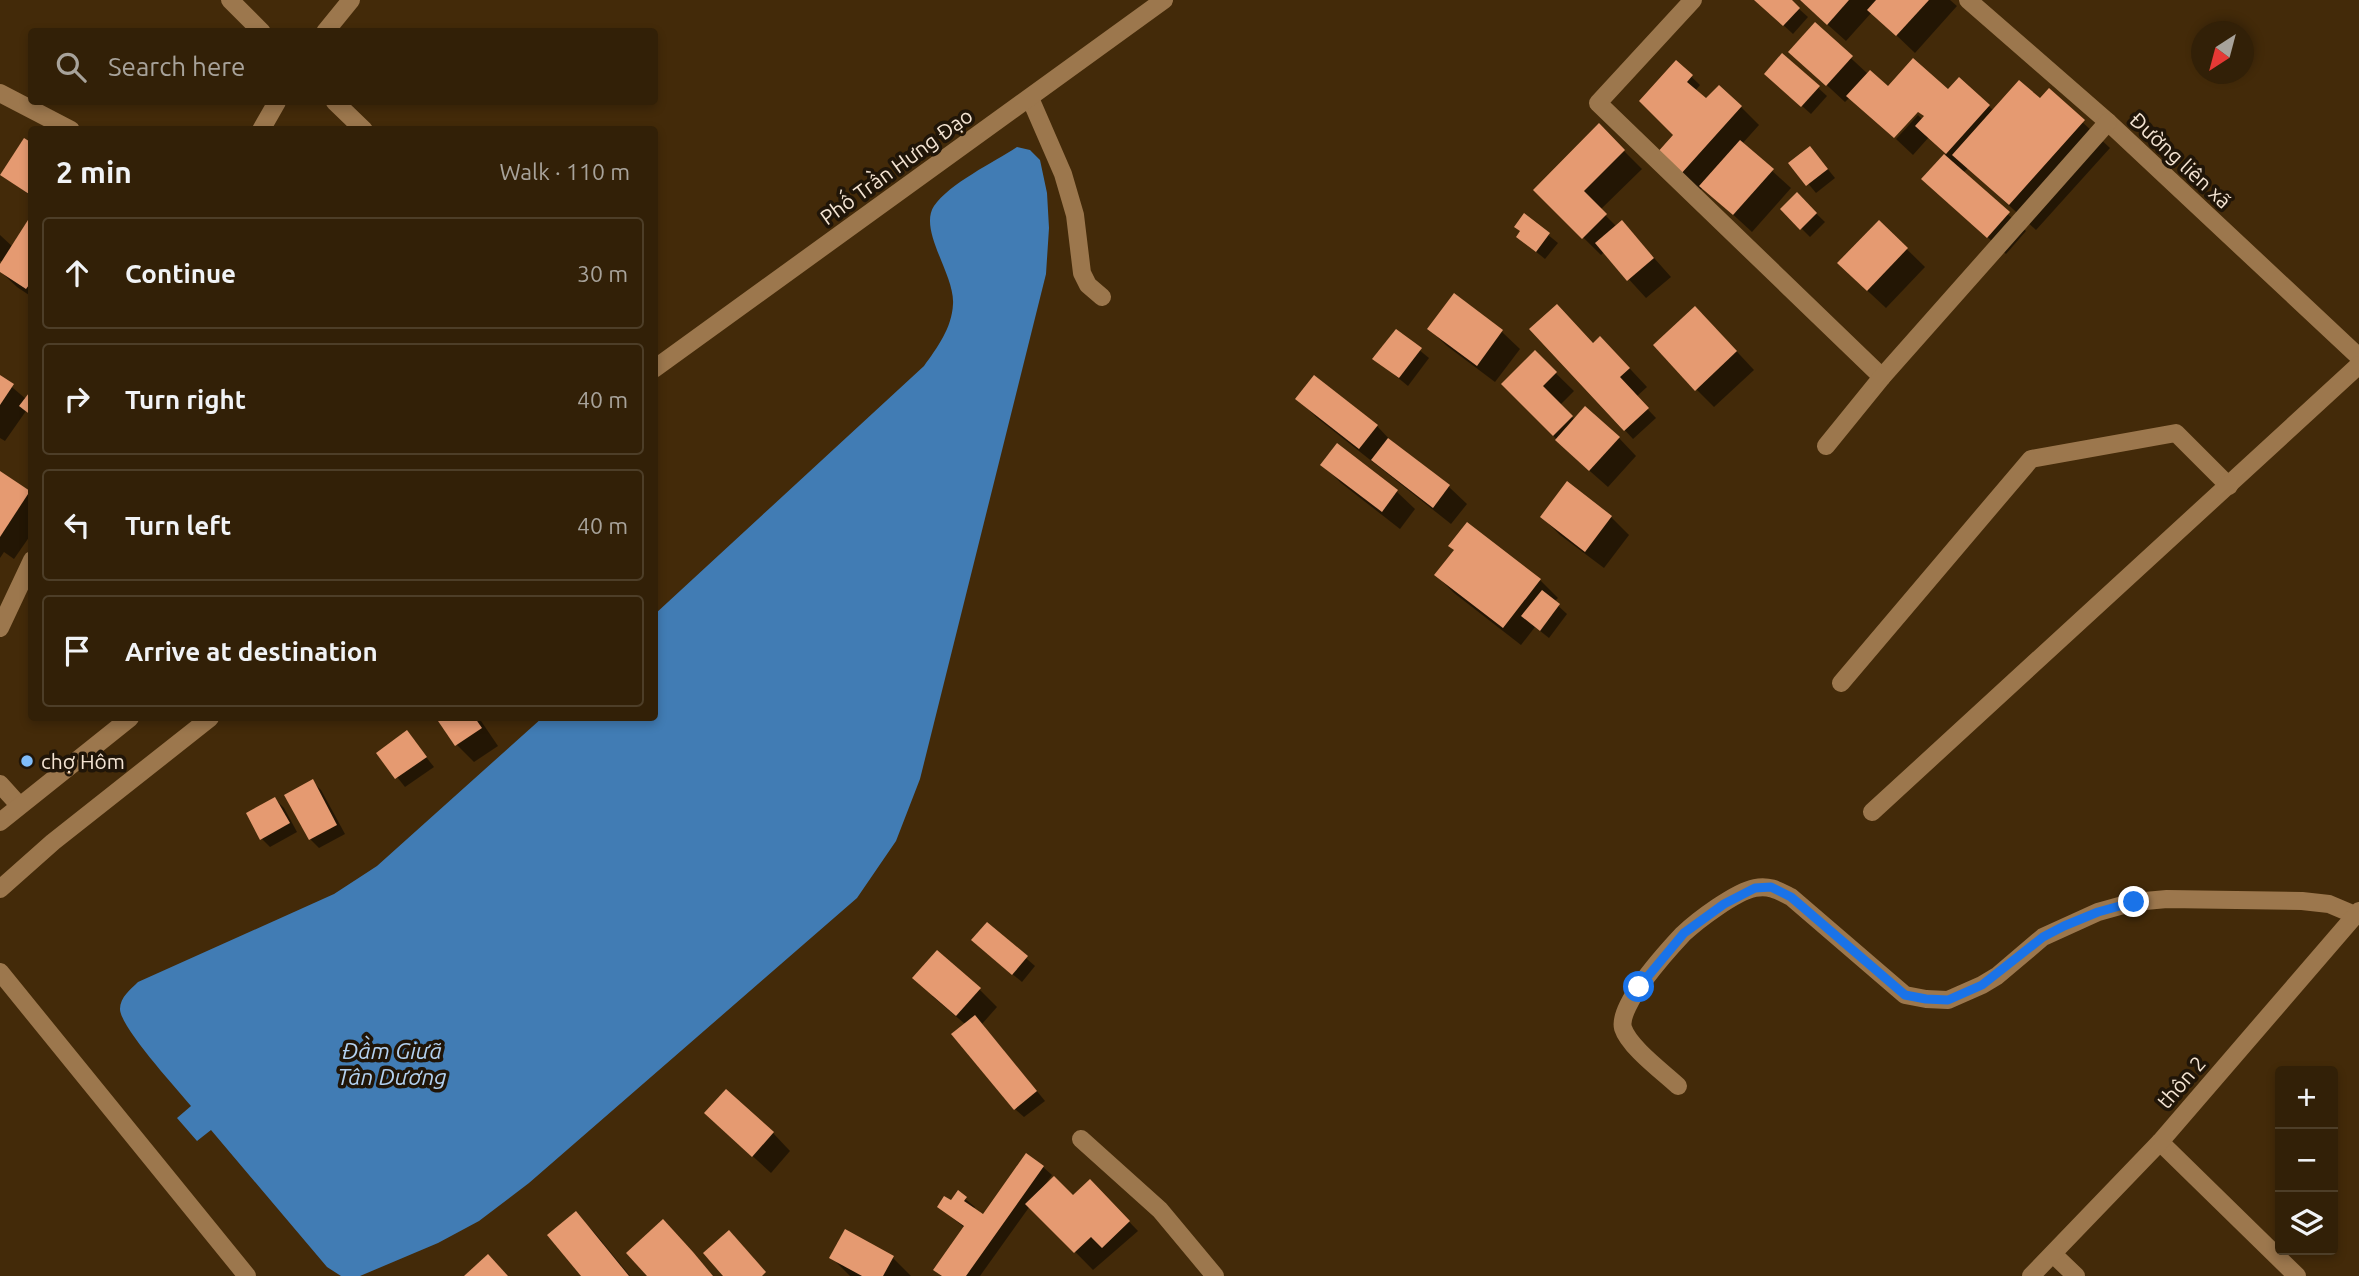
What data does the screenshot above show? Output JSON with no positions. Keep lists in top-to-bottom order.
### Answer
{
  "streets": {
    "street": ["Đường liên xã", "Phố Trần Hưng Đạo", "thôn 2"]
  },
  "water": ["Đầm Giữa Tân Dương"],
  "places": ["chợ Hôm"],
  "north": "bottom left",
  "page": {
    "search": "Search here",
    "heading": ["2 min", "Walk · 110 m"],
    "list": [
      ["Continue", "30 m"],
      ["Turn right", "40 m"],
      ["Turn left", "40 m"],
      "Arrive at destination"
    ],
    "map_buttons": ["+", "−"]
  }
}
